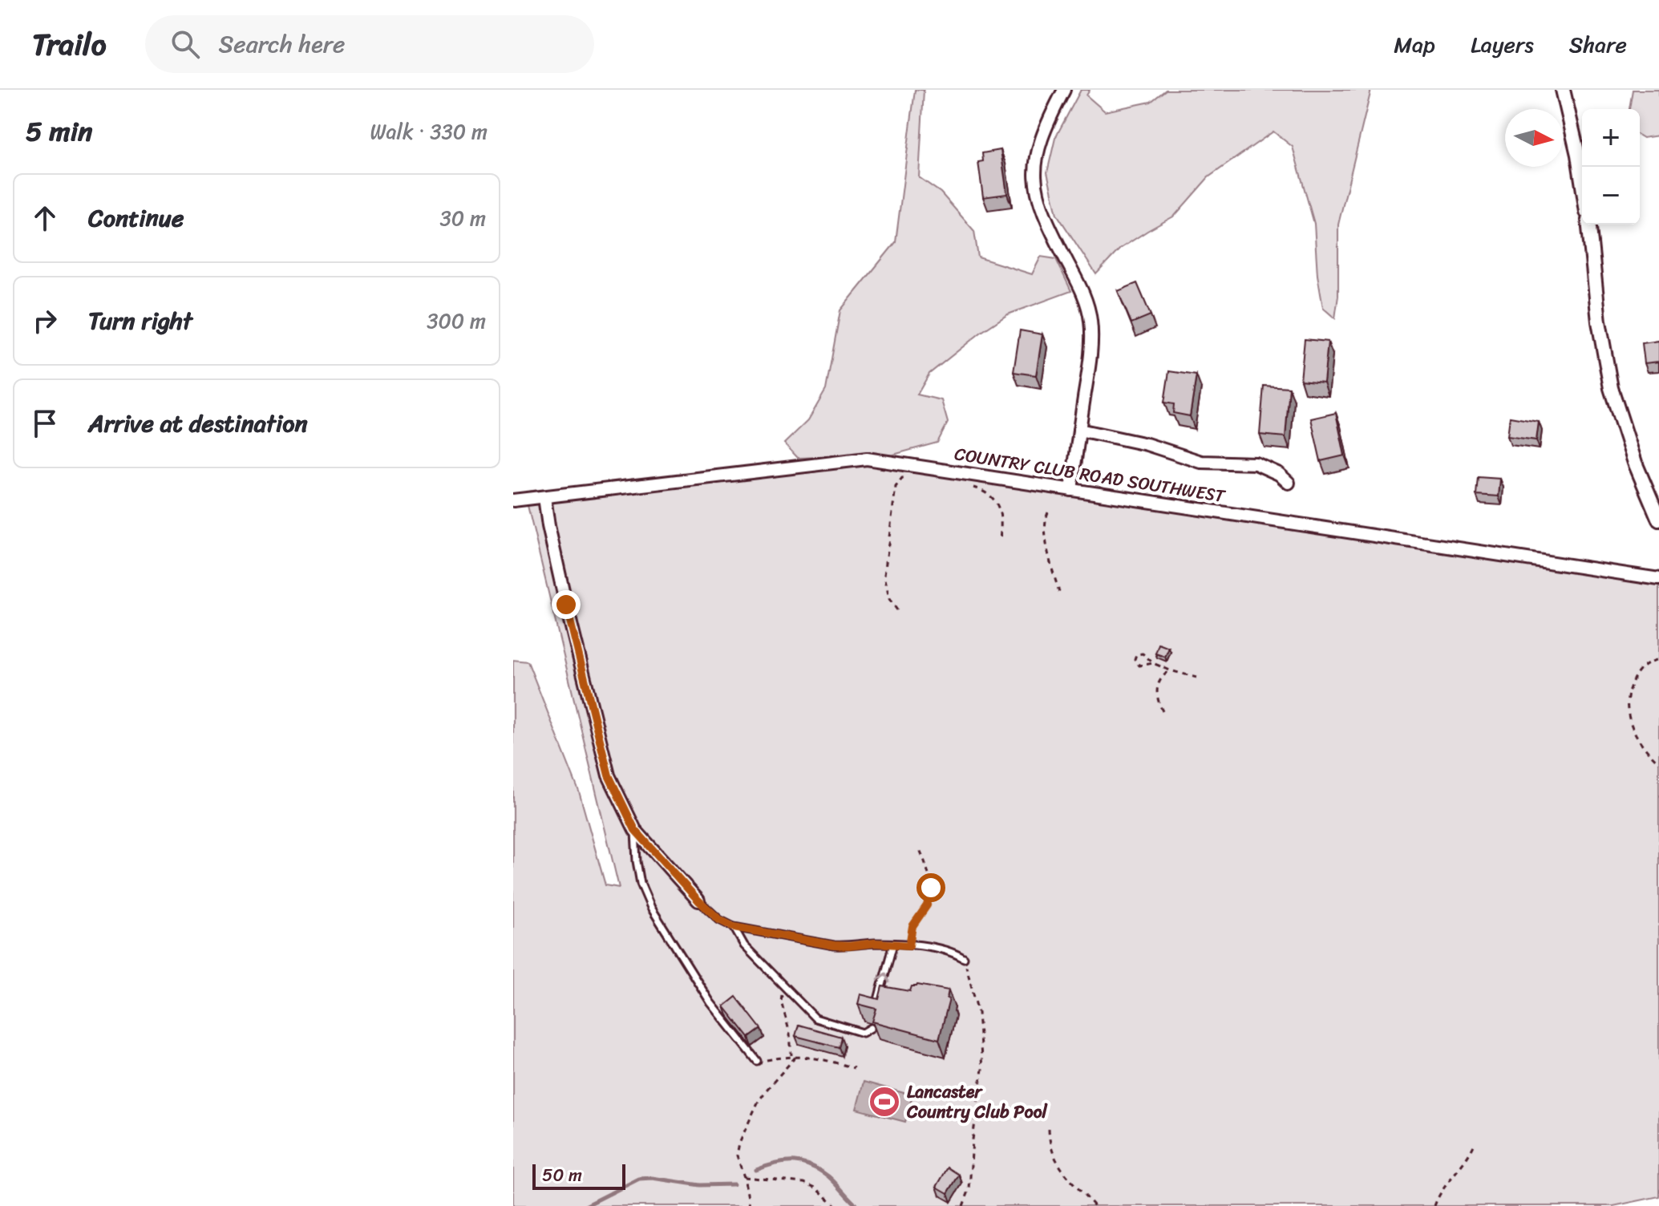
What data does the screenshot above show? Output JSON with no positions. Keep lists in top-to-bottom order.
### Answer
{
  "streets": {
    "street": ["COUNTRY CLUB ROAD SOUTHWEST"]
  },
  "places": {
    "sports": ["Lancaster Country Club Pool"]
  },
  "scale_bar": "50 m",
  "north": "right",
  "page": {
    "header": "Trailo",
    "search": "Search here",
    "nav": ["Map", "Layers", "Share"],
    "heading": ["5 min", "Walk · 330 m"],
    "map_buttons": ["+", "−"],
    "list": [
      ["Continue", "30 m"],
      ["Turn right", "300 m"],
      "Arrive at destination"
    ],
    "scale": "50 m"
  }
}
